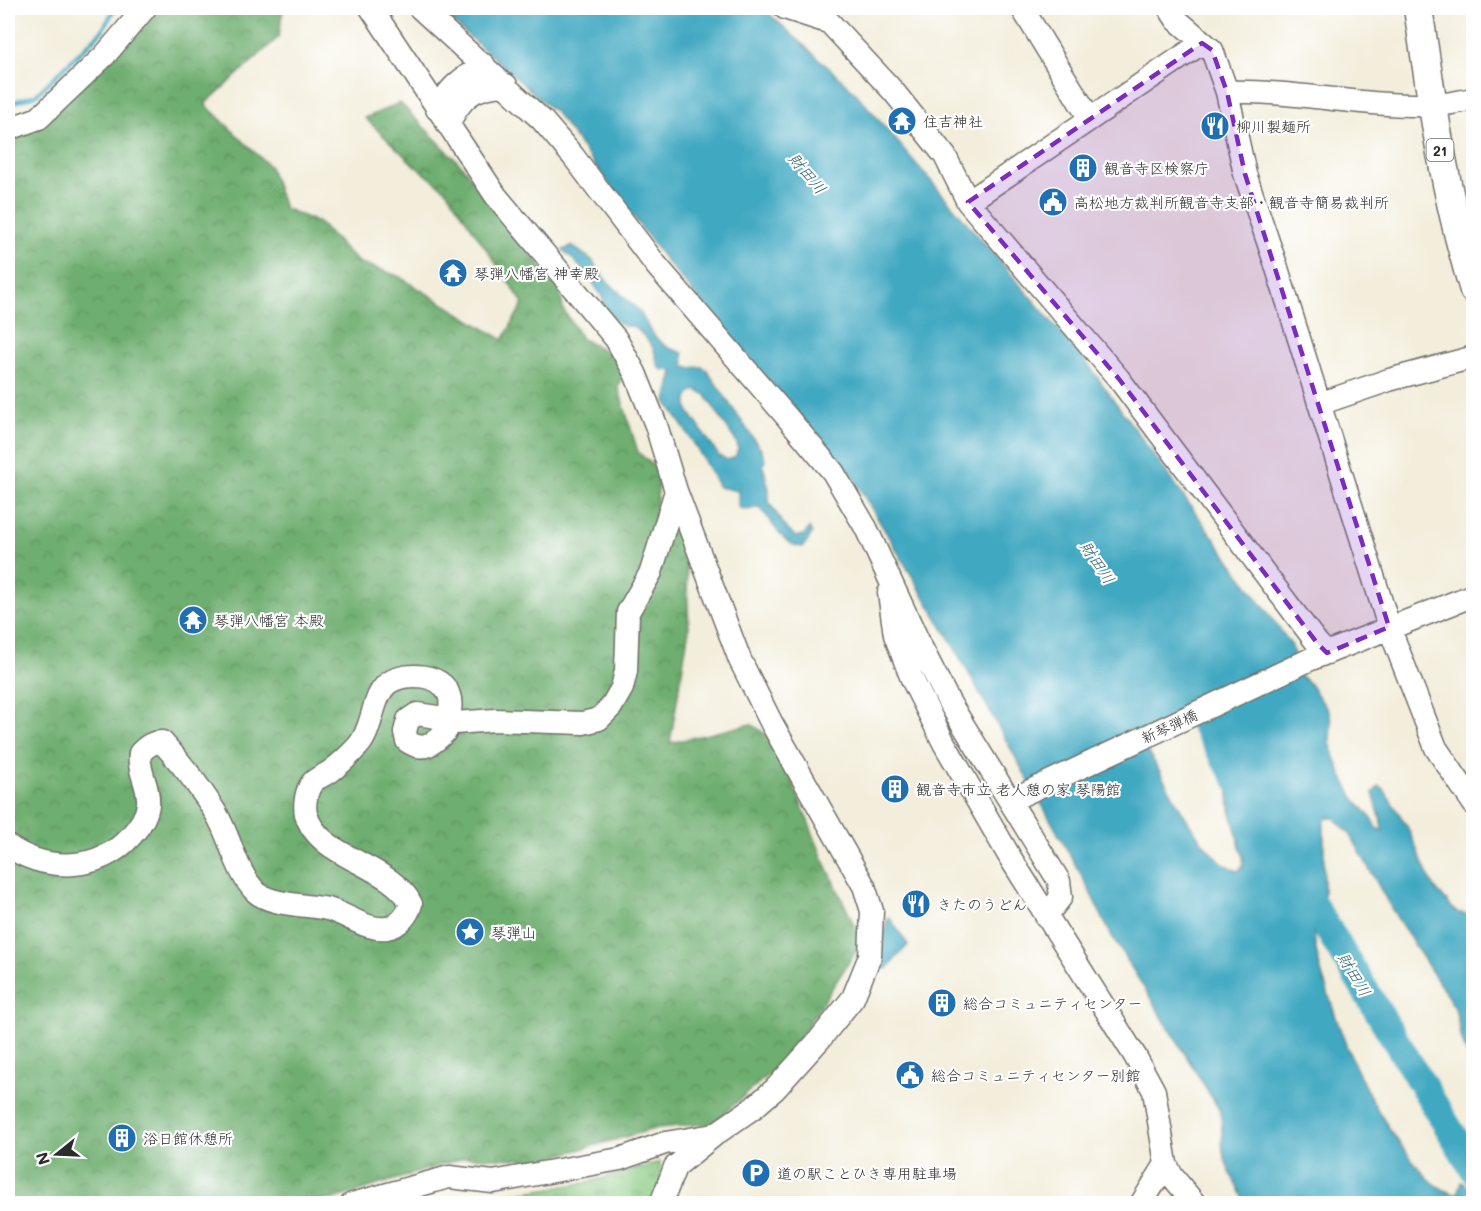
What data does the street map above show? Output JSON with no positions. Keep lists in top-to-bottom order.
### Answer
{
  "streets": {
    "main road": ["21"],
    "street": ["新琴弾橋"]
  },
  "water": ["財田川"],
  "places": {
    "temple": ["住吉神社", "琴弾八幡宮 神幸殿", "琴弾八幡宮 本殿"],
    "restaurant": ["柳川製麺所", "きたのうどん"],
    "building": [
      "観音寺区検察庁",
      "観音寺市立 老人憩の家 琴陽館",
      "総合コミュニティセンター",
      "浴日館休憩所"
    ],
    "public building": ["高松地方裁判所観音寺支部・観音寺簡易裁判所", "総合コミュニティセンター別館"],
    "place": ["琴弾山"],
    "parking": ["道の駅ことひき専用駐車場"]
  },
  "north": "left"
}
